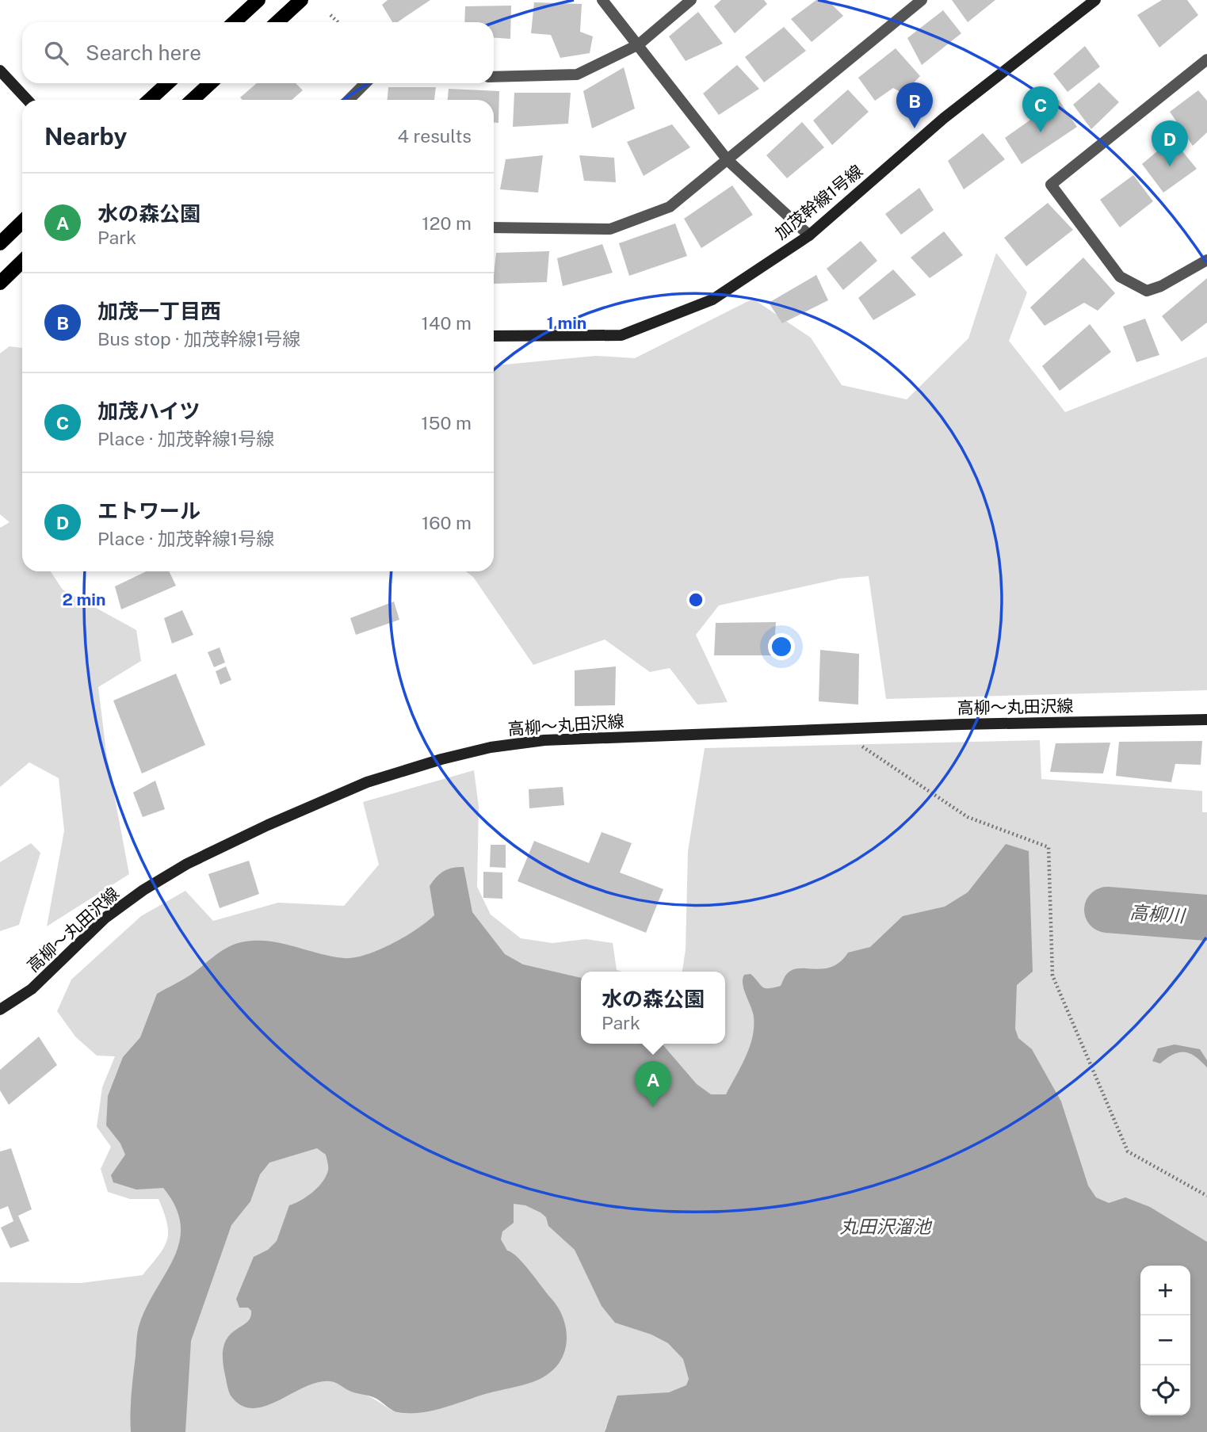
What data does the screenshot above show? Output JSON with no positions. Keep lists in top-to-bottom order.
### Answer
{
  "streets": {
    "street": ["加茂幹線1号線", "高柳～丸田沢線"]
  },
  "water": ["高柳川", "丸田沢溜池"],
  "page": {
    "search": "Search here",
    "pins": [
      "B",
      "C",
      "D",
      "A"
    ],
    "heading": ["Nearby", "4 results"],
    "list": [
      {
        "mark": "A",
        "name": "水の森公園",
        "note": "Park",
        "value": "120 m"
      },
      {
        "mark": "B",
        "name": "加茂一丁目西",
        "note": "Bus stop · 加茂幹線1号線",
        "value": "140 m"
      },
      {
        "mark": "C",
        "name": "加茂ハイツ",
        "note": "Place · 加茂幹線1号線",
        "value": "150 m"
      },
      {
        "mark": "D",
        "name": "エトワール",
        "note": "Place · 加茂幹線1号線",
        "value": "160 m"
      }
    ],
    "popup": ["水の森公園", "Park"],
    "map_buttons": ["+", "−"]
  },
  "rings": ["1 min", "2 min"]
}
